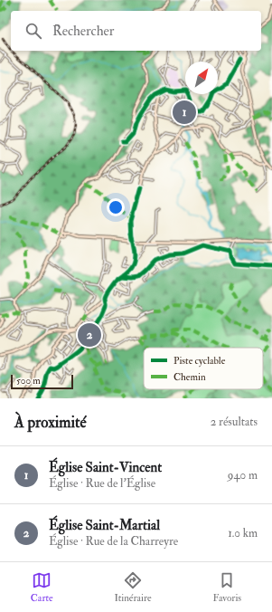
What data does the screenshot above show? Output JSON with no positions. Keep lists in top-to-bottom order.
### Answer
{
  "legend": ["Piste cyclable", "Chemin"],
  "scale_bar": "500 m",
  "north": "top right",
  "page": {
    "search": "Rechercher",
    "pins": ["1", "2"],
    "scale": "500 m",
    "heading": ["À proximité", "2 résultats"],
    "list": [
      {
        "mark": "1",
        "name": "Église Saint-Vincent",
        "note": "Église · Rue de l'Église",
        "value": "940 m"
      },
      {
        "mark": "2",
        "name": "Église Saint-Martial",
        "note": "Église · Rue de la Charreyre",
        "value": "1.0 km"
      }
    ],
    "nav": ["Carte", "Itinéraire", "Favoris"]
  }
}
